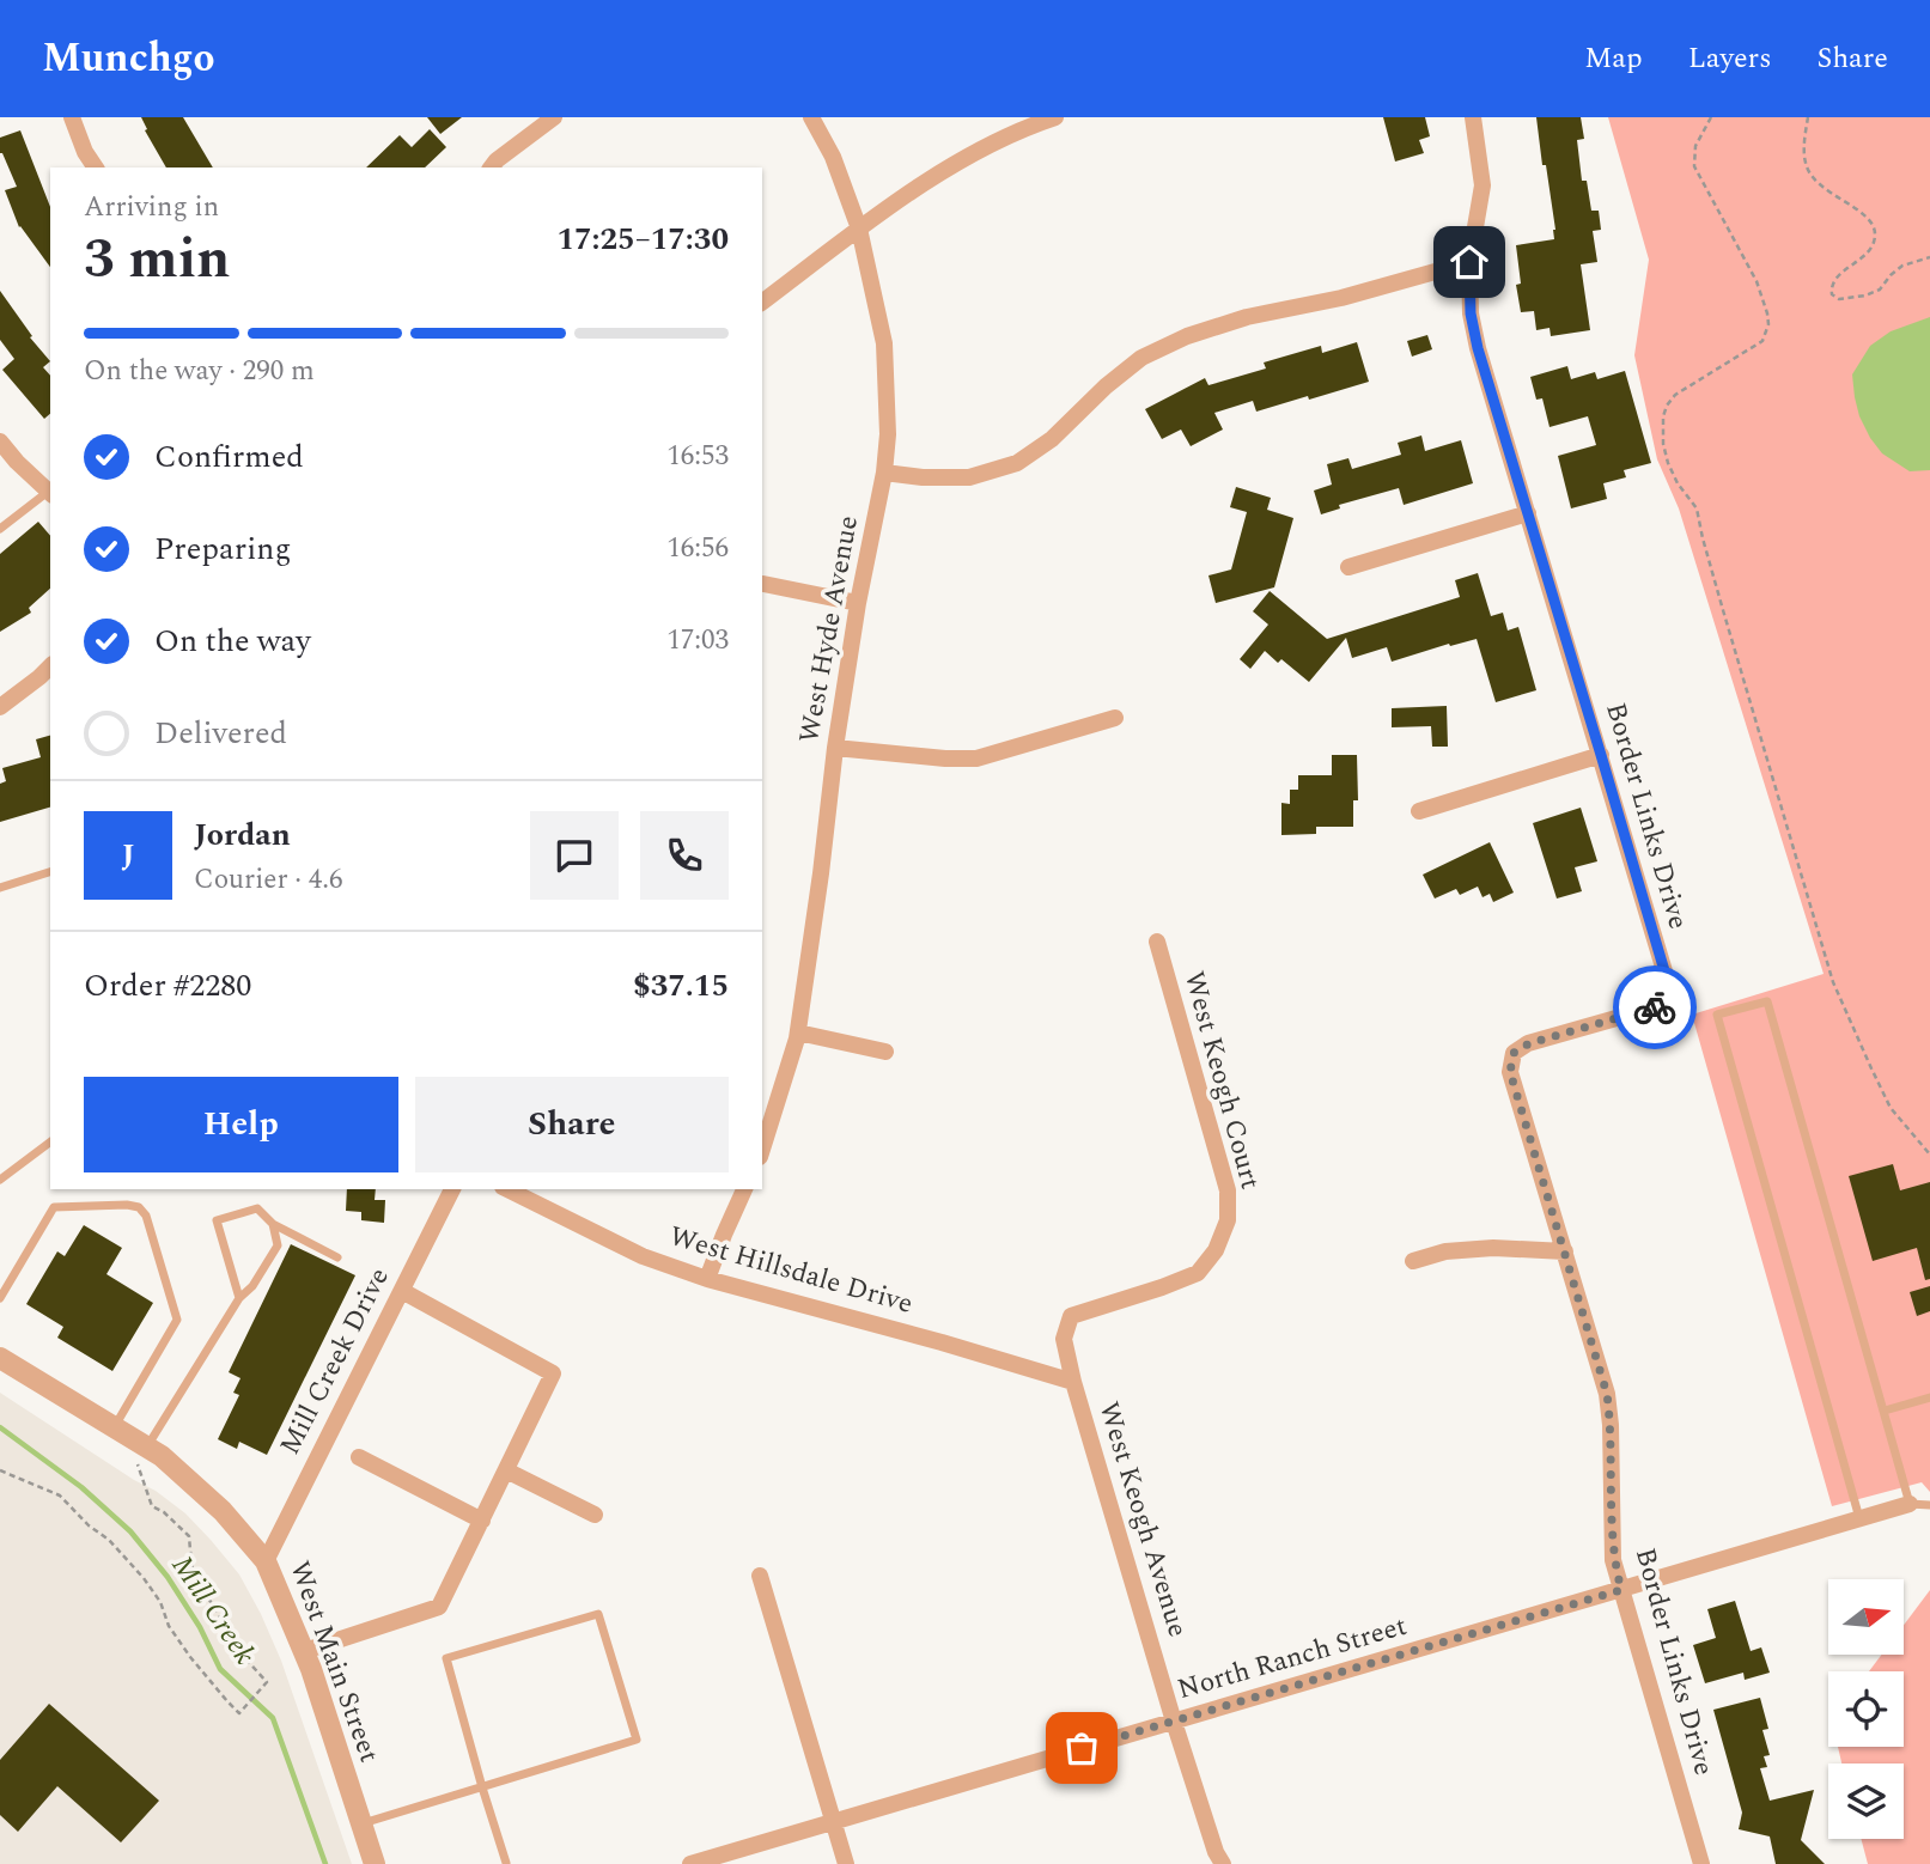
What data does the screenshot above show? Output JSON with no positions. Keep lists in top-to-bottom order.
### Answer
{
  "streets": {
    "street": [
      "West Hyde Avenue",
      "Border Links Drive",
      "West Keogh Court",
      "West Hillsdale Drive",
      "Mill Creek Drive",
      "West Keogh Avenue",
      "North Ranch Street",
      "West Main Street"
    ]
  },
  "crossings": [
    ["Border Links Drive", "North Ranch Street"],
    ["West Keogh Court", "West Hillsdale Drive"],
    ["West Keogh Court", "West Keogh Avenue"],
    ["West Hillsdale Drive", "West Keogh Avenue"],
    ["Mill Creek Drive", "West Main Street"],
    ["West Keogh Avenue", "North Ranch Street"]
  ],
  "water": ["Mill Creek"],
  "north": "right",
  "page": {
    "header": "Munchgo",
    "nav": ["Map", "Layers", "Share"],
    "heading": ["3 min", "Arriving in", "17:25–17:30"],
    "panel": [
      "Jordan",
      "Courier · 4.6",
      "Order #2280",
      "$37.15"
    ],
    "bar": "On the way · 290 m",
    "list": [
      ["Confirmed", "16:53"],
      ["Preparing", "16:56"],
      ["On the way", "17:03"],
      "Delivered"
    ],
    "round": "J",
    "buttons": ["Help", "Share"]
  }
}
